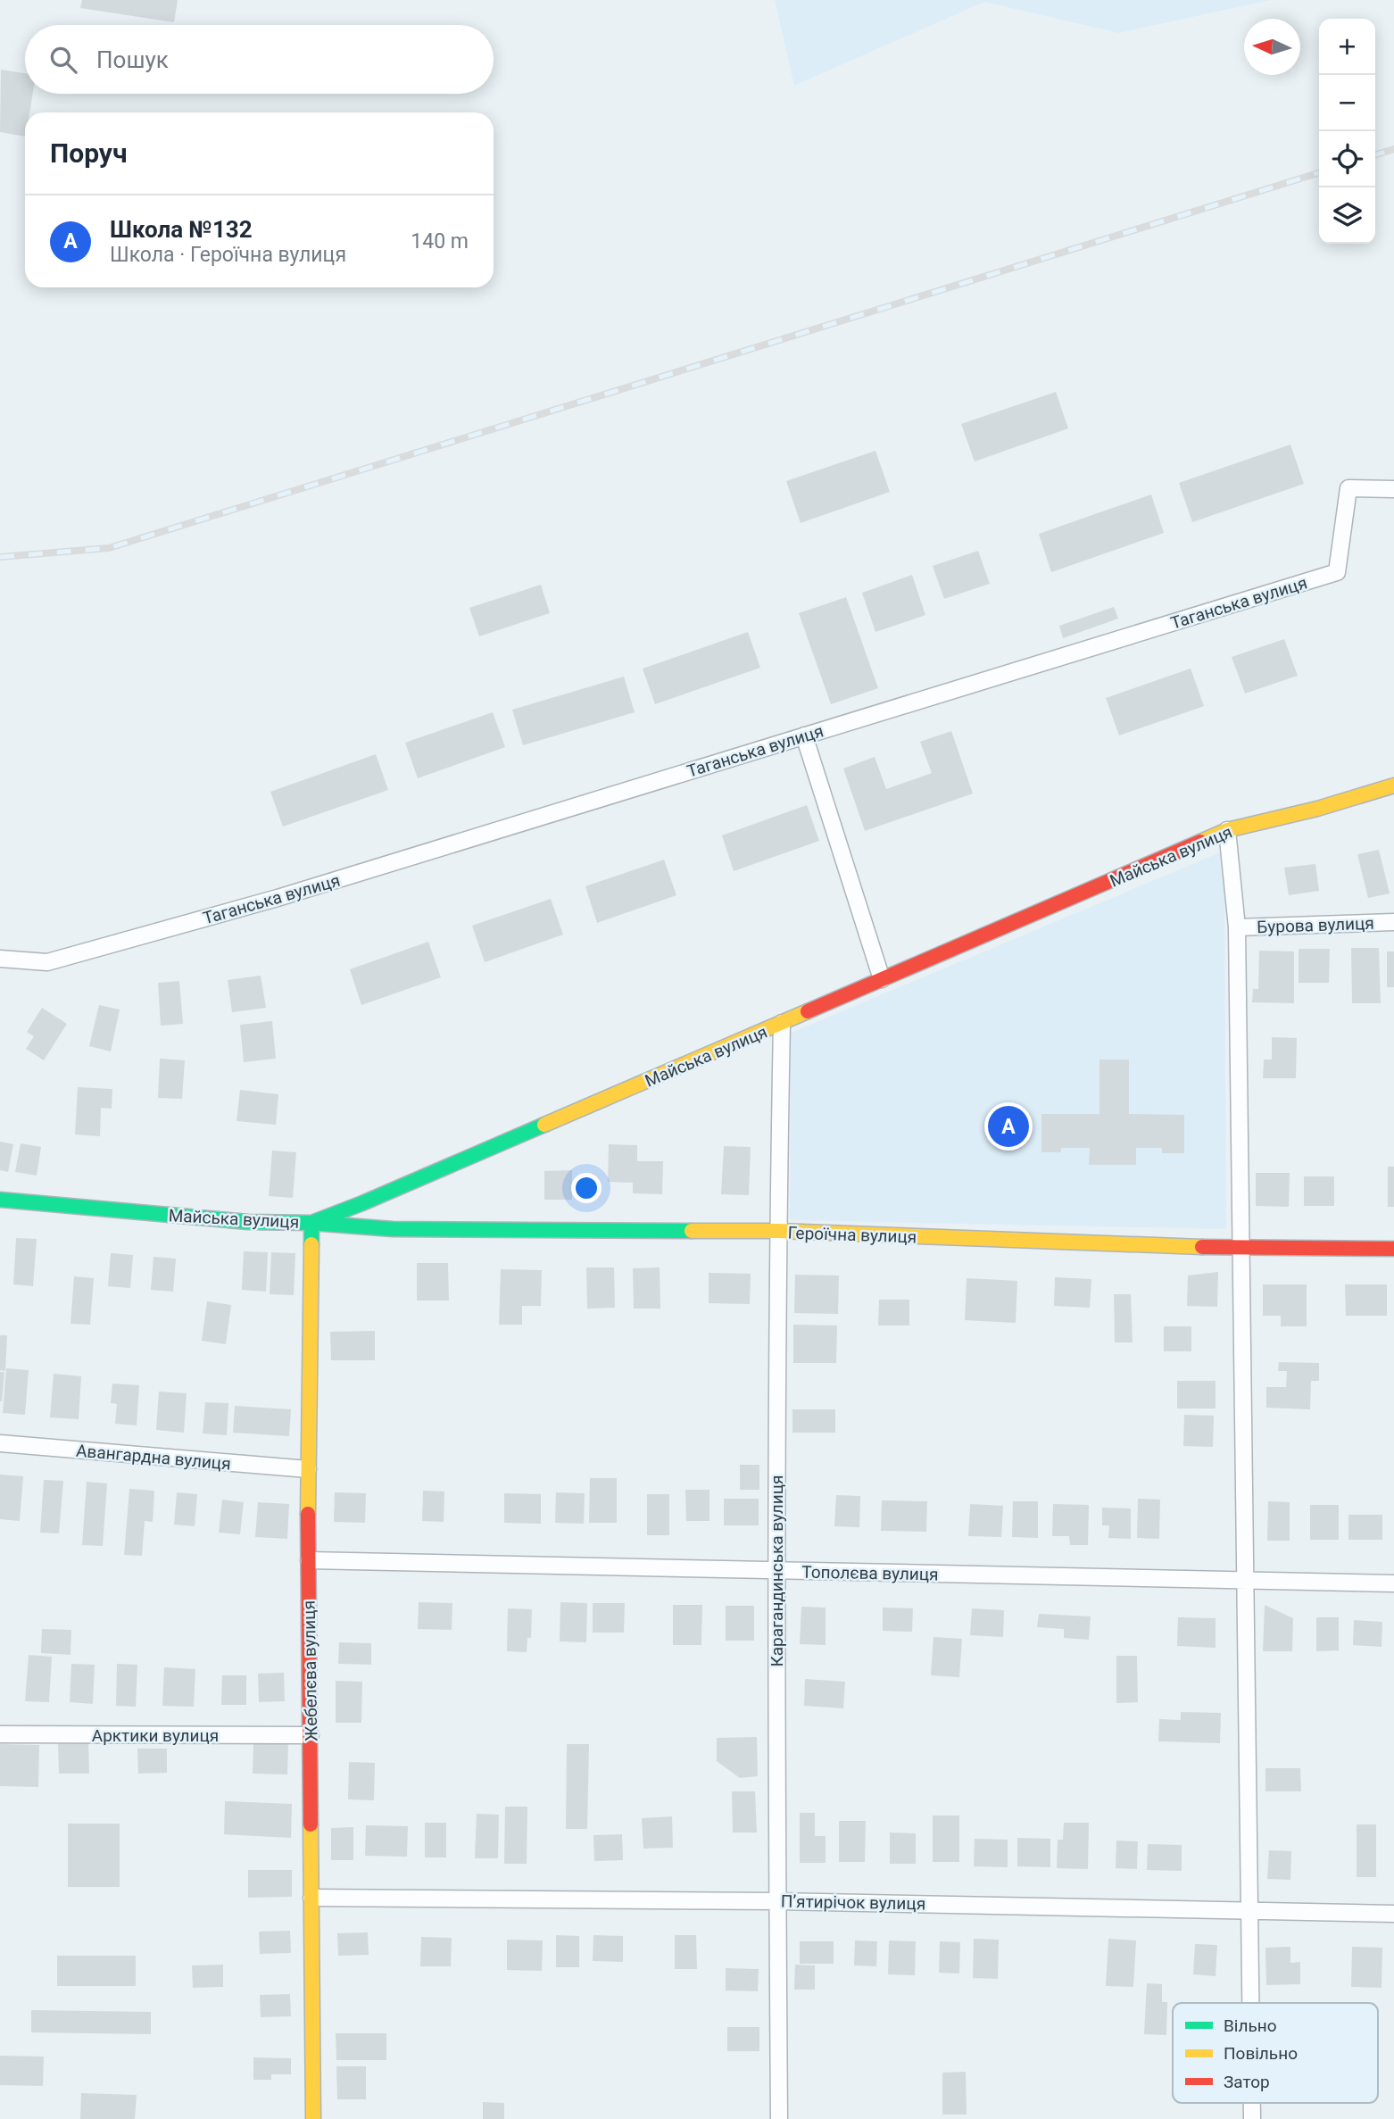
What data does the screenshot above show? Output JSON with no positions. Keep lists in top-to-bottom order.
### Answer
{
  "streets": {
    "street": [
      "Таганська вулиця",
      "Майська вулиця",
      "Бурова вулиця",
      "Героїчна вулиця",
      "Авангардна вулиця",
      "Карагандинська вулиця",
      "Тополєва вулиця",
      "Жебелєва вулиця",
      "Арктики вулиця",
      "П’ятирічок вулиця"
    ]
  },
  "crossings": [
    ["Майська вулиця", "Героїчна вулиця"],
    ["Майська вулиця", "Карагандинська вулиця"],
    ["Майська вулиця", "Жебелєва вулиця"],
    ["Героїчна вулиця", "Карагандинська вулиця"],
    ["Героїчна вулиця", "Жебелєва вулиця"],
    ["Авангардна вулиця", "Жебелєва вулиця"],
    ["Карагандинська вулиця", "Тополєва вулиця"],
    ["Карагандинська вулиця", "П’ятирічок вулиця"],
    ["Тополєва вулиця", "Жебелєва вулиця"],
    ["Жебелєва вулиця", "Арктики вулиця"],
    ["Жебелєва вулиця", "П’ятирічок вулиця"]
  ],
  "legend": ["Вільно", "Повільно", "Затор"],
  "north": "left",
  "page": {
    "map_buttons": ["+", "−"],
    "search": "Пошук",
    "heading": "Поруч",
    "list": [
      {
        "mark": "A",
        "name": "Школа №132",
        "note": "Школа · Героїчна вулиця",
        "value": "140 m"
      }
    ],
    "pins": "A"
  }
}
